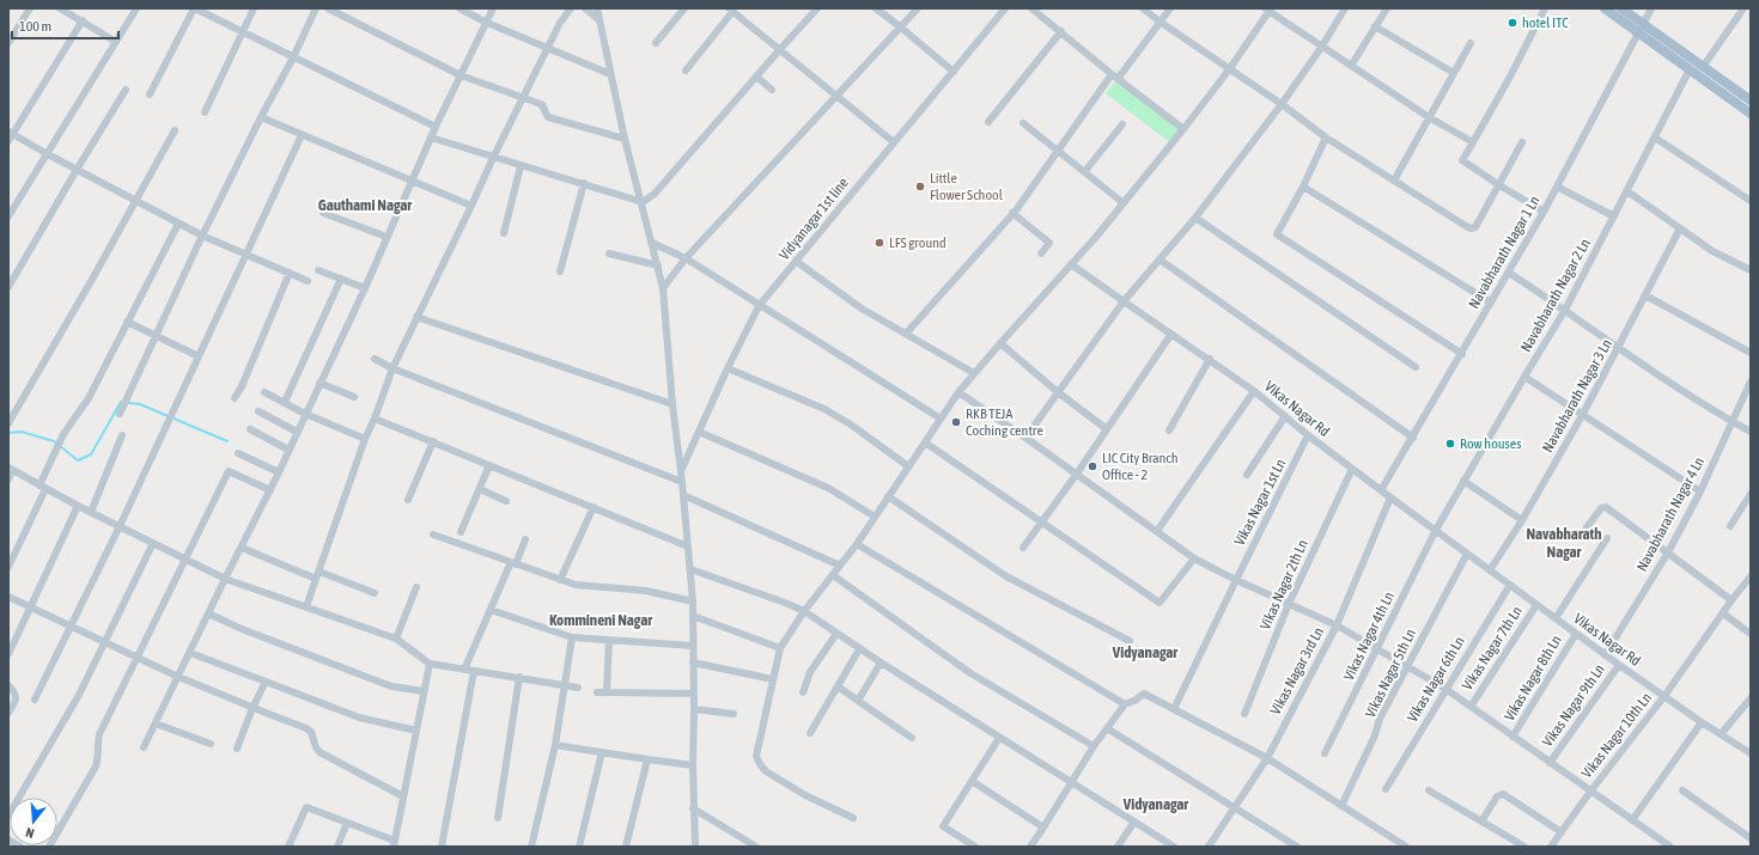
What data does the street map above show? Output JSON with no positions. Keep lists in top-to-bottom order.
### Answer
{
  "streets": {
    "street": [
      "Vidyanagar 1st line",
      "Navabharath Nagar 1 Ln",
      "Navabharath Nagar 2 Ln",
      "Navabharath Nagar 3 Ln",
      "Vikas Nagar Rd",
      "Vikas Nagar 1st Ln",
      "Navabharath Nagar 4 Ln",
      "Vikas Nagar 2th Ln",
      "Vikas Nagar 4th Ln",
      "Vikas Nagar 7th Ln",
      "Vikas Nagar 3rd Ln",
      "Vikas Nagar 5th Ln",
      "Vikas Nagar 8th Ln",
      "Vikas Nagar 6th Ln",
      "Vikas Nagar 9th Ln",
      "Vikas Nagar 10th Ln"
    ]
  },
  "crossings": [
    ["Navabharath Nagar 1 Ln", "Vikas Nagar Rd"],
    ["Navabharath Nagar 2 Ln", "Vikas Nagar Rd"],
    ["Navabharath Nagar 2 Ln", "Vikas Nagar 4th Ln"],
    ["Navabharath Nagar 3 Ln", "Vikas Nagar Rd"],
    ["Vikas Nagar Rd", "Vikas Nagar 1st Ln"],
    ["Vikas Nagar Rd", "Navabharath Nagar 4 Ln"],
    ["Vikas Nagar Rd", "Vikas Nagar 2th Ln"],
    ["Vikas Nagar Rd", "Vikas Nagar 4th Ln"],
    ["Vikas Nagar Rd", "Vikas Nagar 7th Ln"],
    ["Vikas Nagar Rd", "Vikas Nagar 3rd Ln"],
    ["Vikas Nagar Rd", "Vikas Nagar 5th Ln"],
    ["Vikas Nagar Rd", "Vikas Nagar 8th Ln"],
    ["Vikas Nagar Rd", "Vikas Nagar 6th Ln"],
    ["Vikas Nagar Rd", "Vikas Nagar 9th Ln"],
    ["Vikas Nagar Rd", "Vikas Nagar 10th Ln"]
  ],
  "districts": [
    "Gauthami Nagar",
    "Navabharath Nagar",
    "Kommineni Nagar",
    "Vidyanagar",
    "Vidyanagar"
  ],
  "places": [
    "hotel ITC",
    "Little Flower School",
    "LFS ground",
    "RKB TEJA Coching centre",
    "Row houses",
    "LIC City Branch Office - 2"
  ],
  "scale_bar": "100 m",
  "north": "bottom"
}
